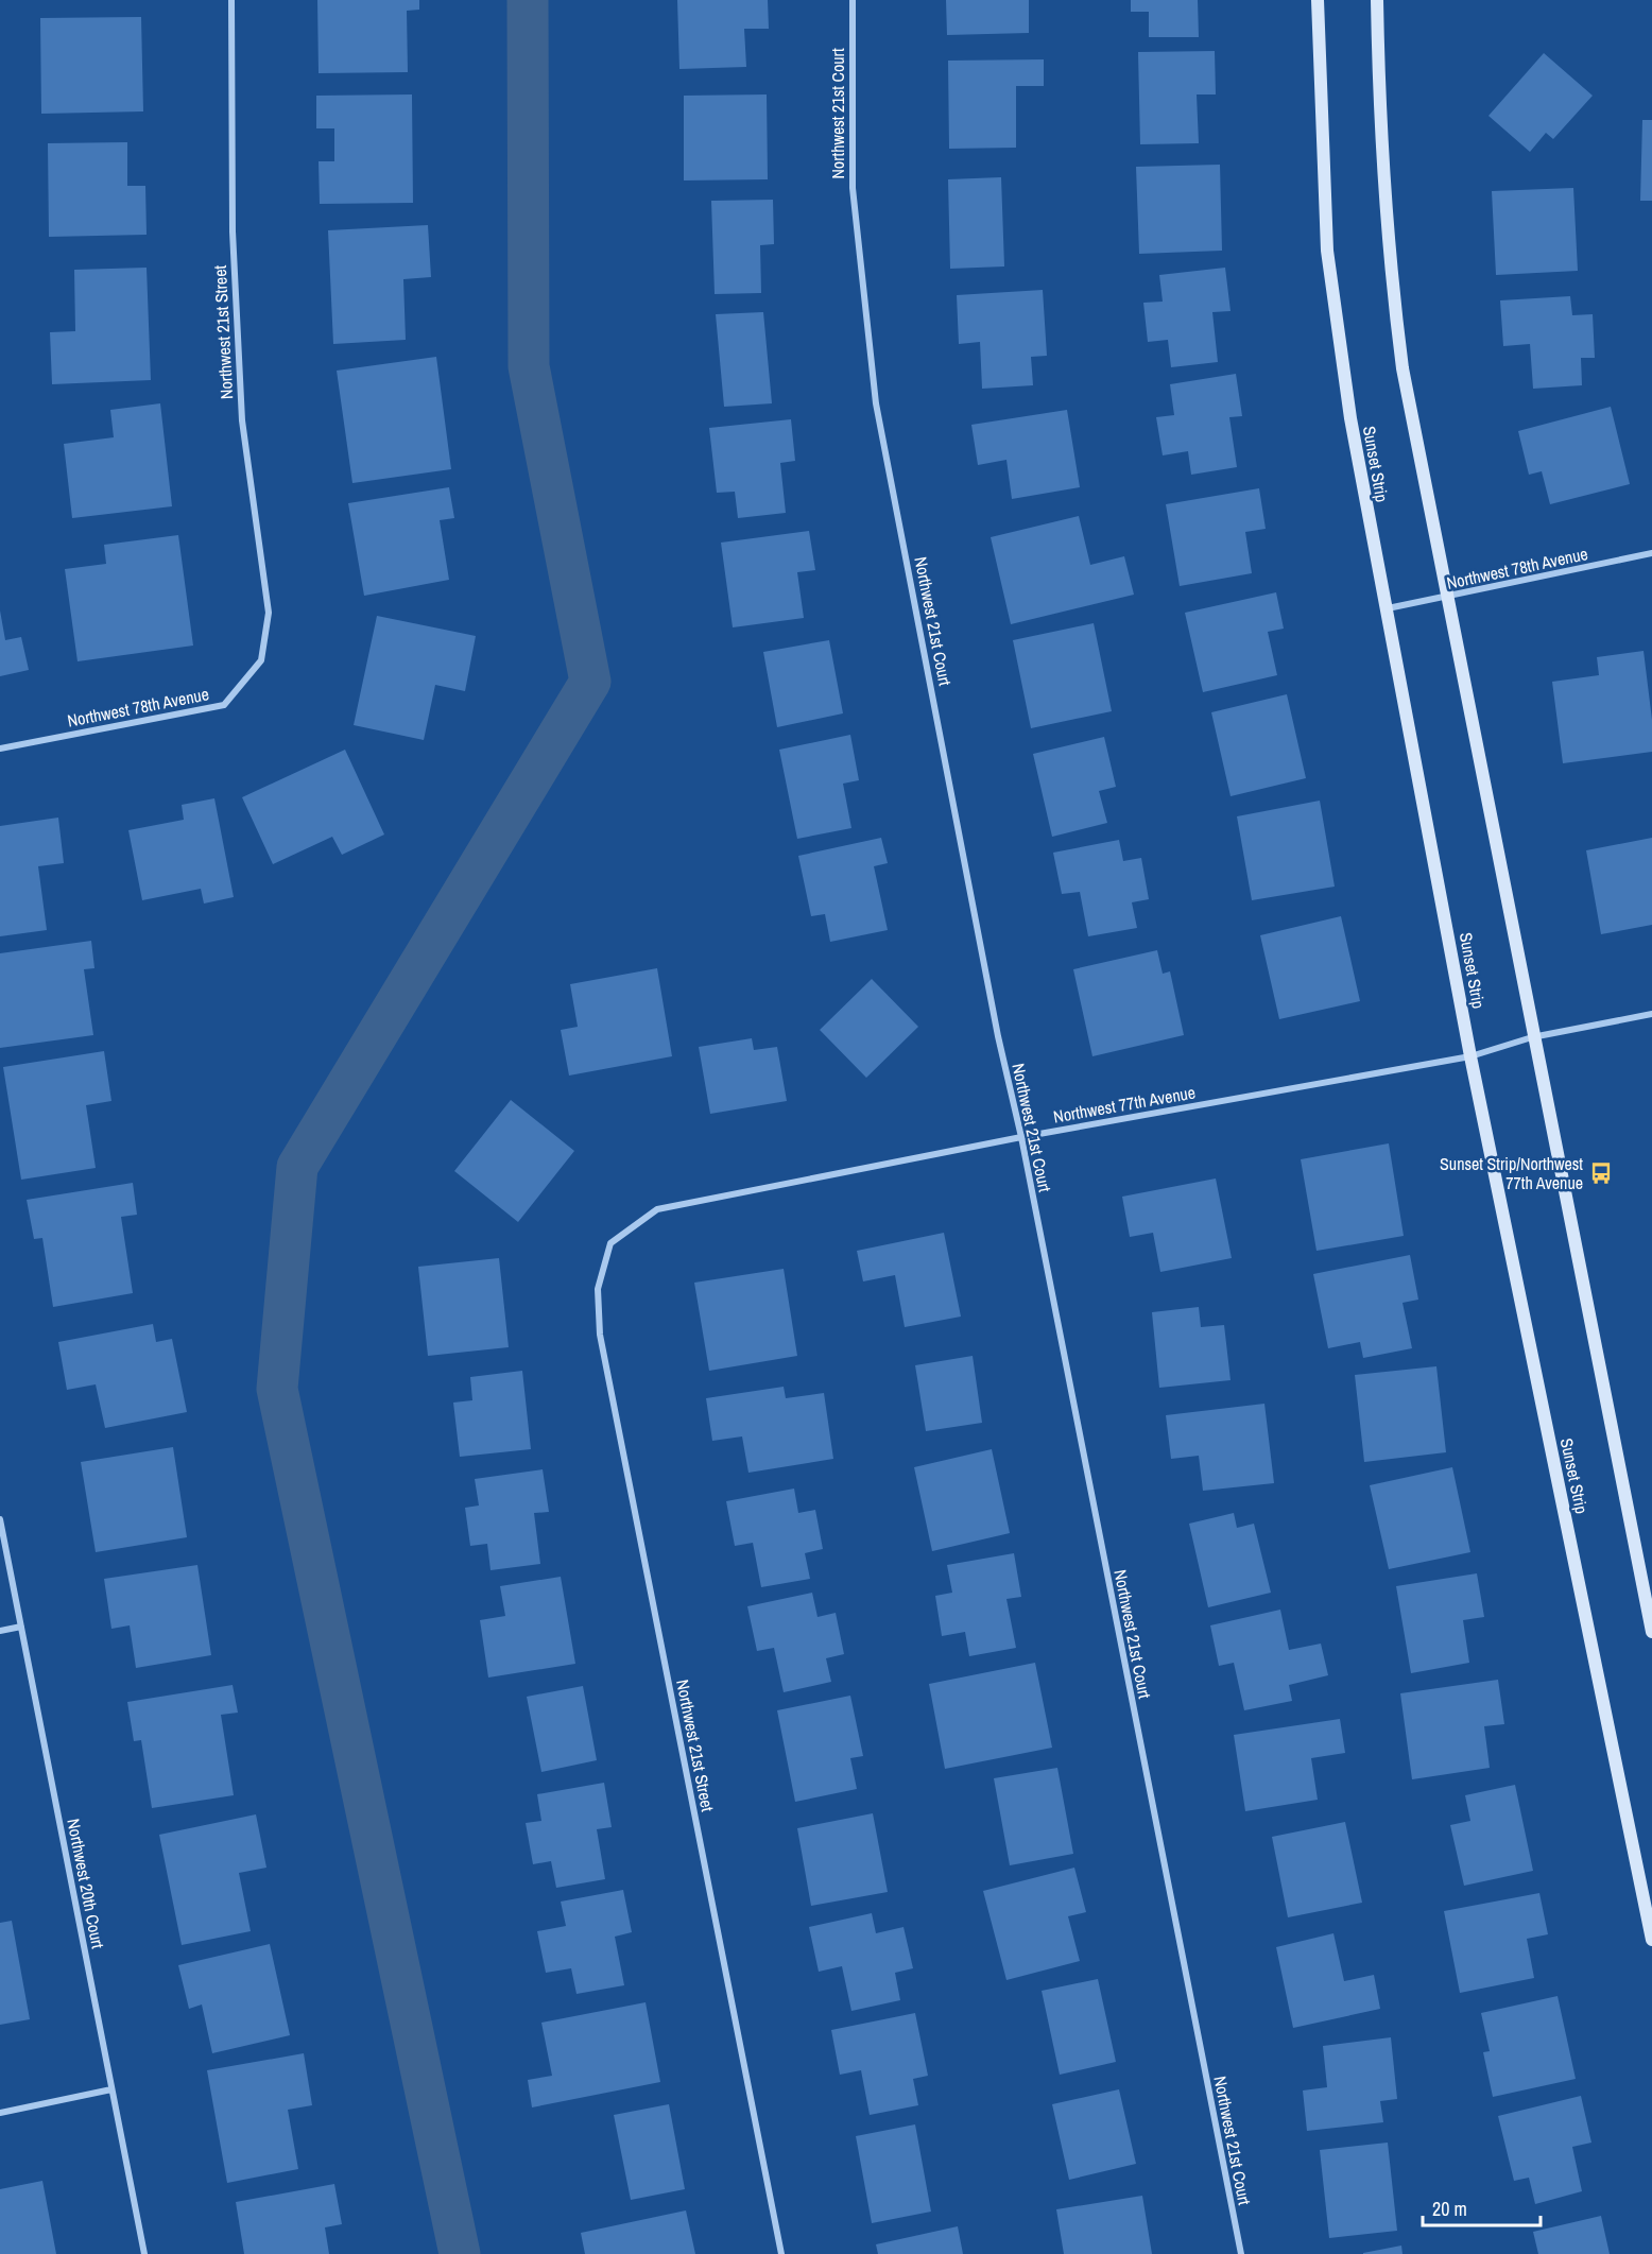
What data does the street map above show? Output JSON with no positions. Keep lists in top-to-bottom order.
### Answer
{
  "streets": {
    "street": [
      "Northwest 21st Court",
      "Northwest 21st Street",
      "Sunset Strip",
      "Northwest 78th Avenue",
      "Northwest 77th Avenue",
      "Northwest 20th Court"
    ]
  },
  "crossings": [
    ["Northwest 21st Court", "Northwest 77th Avenue"],
    ["Northwest 21st Street", "Northwest 78th Avenue"],
    ["Northwest 21st Street", "Northwest 77th Avenue"],
    ["Sunset Strip", "Northwest 78th Avenue"],
    ["Sunset Strip", "Northwest 77th Avenue"]
  ],
  "places": {
    "bus stop": ["Sunset Strip/Northwest 77th Avenue"]
  },
  "scale_bar": "20 m"
}
